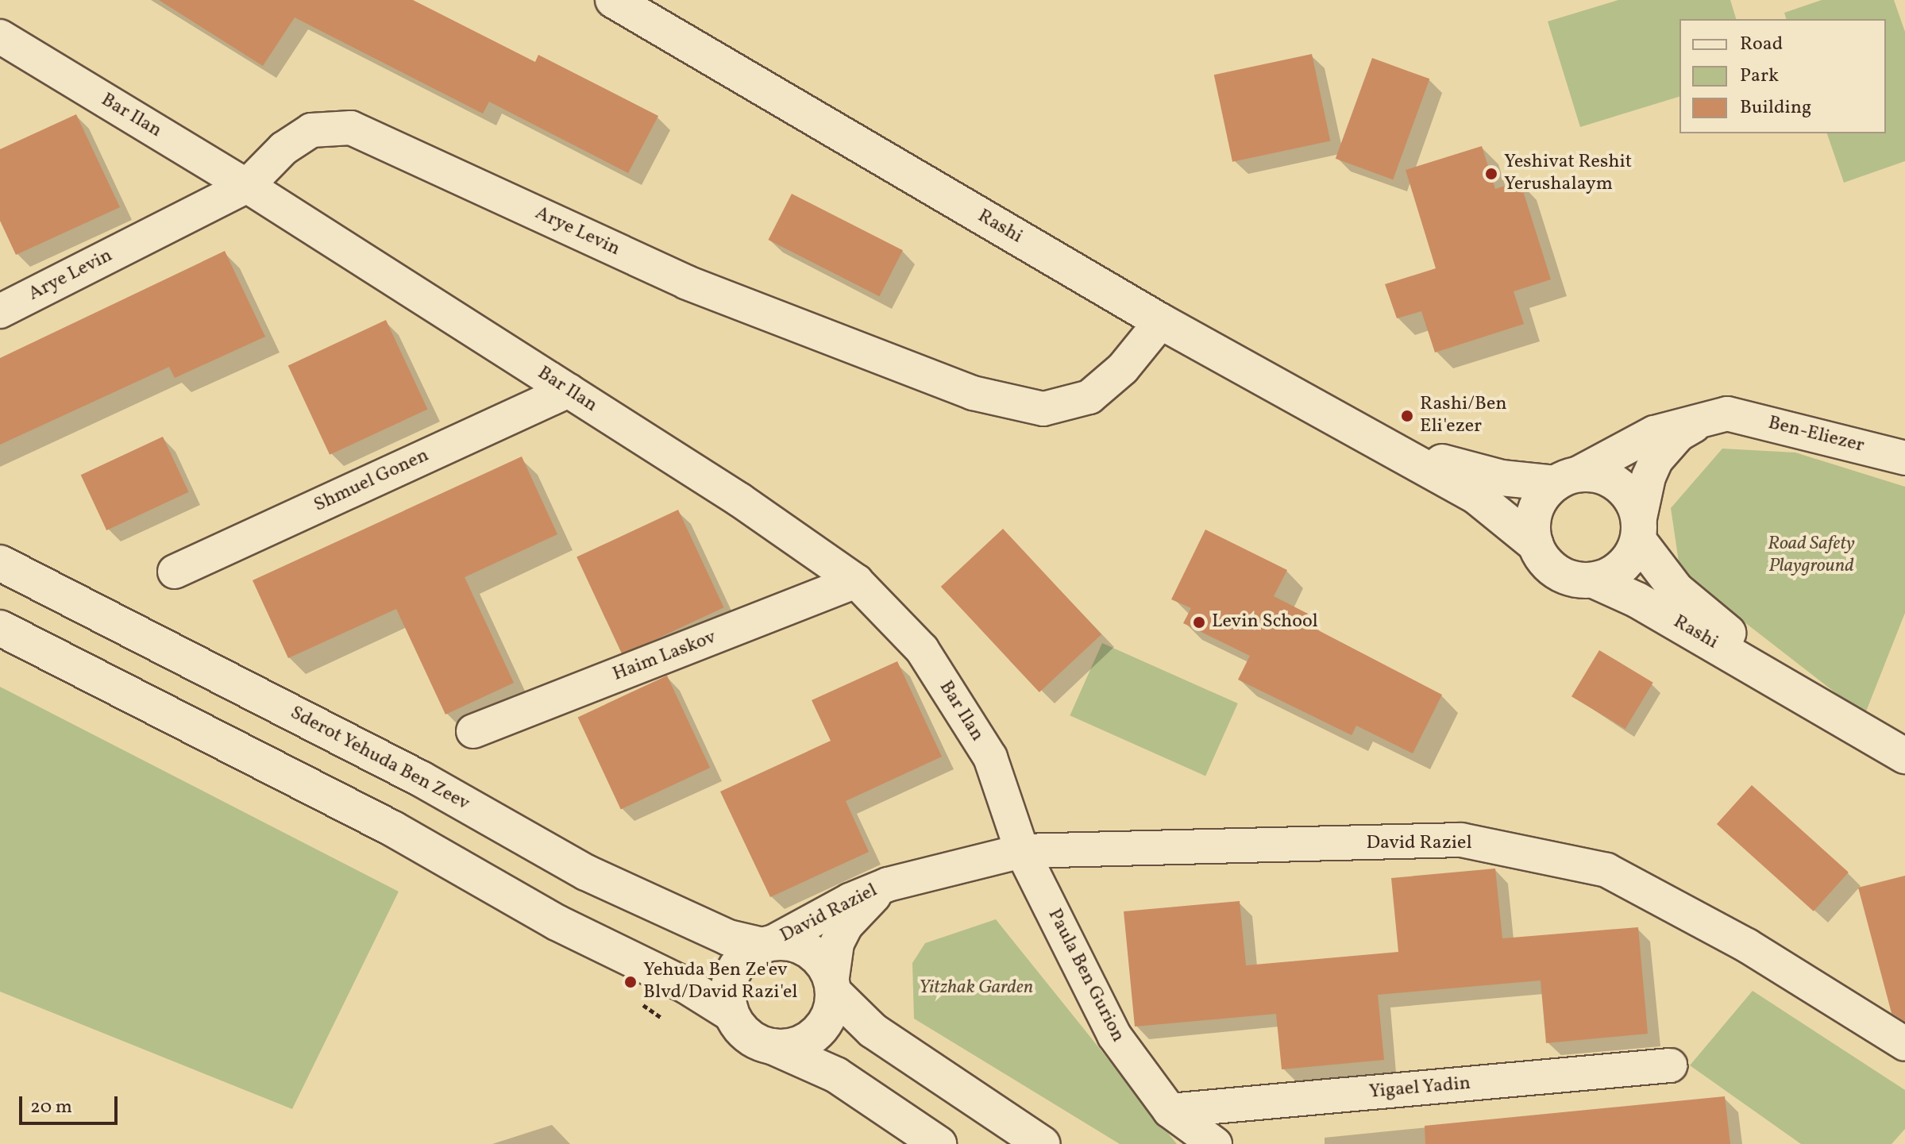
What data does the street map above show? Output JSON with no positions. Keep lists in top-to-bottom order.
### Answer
{
  "streets": {
    "main road": ["Rashi", "Sderot Yehuda Ben Zeev"],
    "street": [
      "Bar Ilan",
      "Arye Levin",
      "Ben-Eliezer",
      "Shmuel Gonen",
      "Haim Laskov",
      "David Raziel",
      "Paula Ben Gurion",
      "Yigael Yadin"
    ]
  },
  "crossings": [
    ["Bar Ilan", "Arye Levin"],
    ["Bar Ilan", "Shmuel Gonen"],
    ["Bar Ilan", "Haim Laskov"],
    ["Bar Ilan", "David Raziel"],
    ["Bar Ilan", "Paula Ben Gurion"],
    ["Rashi", "Arye Levin"],
    ["Rashi", "Ben-Eliezer"],
    ["Sderot Yehuda Ben Zeev", "David Raziel"],
    ["David Raziel", "Paula Ben Gurion"],
    ["Paula Ben Gurion", "Yigael Yadin"]
  ],
  "parks": ["Road Safety Playground", "Yitzhak Garden"],
  "places": [
    "Yeshivat Reshit Yerushalaym",
    "Rashi/Ben Eli'ezer",
    "Levin School",
    "Yehuda Ben Ze'ev Blvd/David Razi'el"
  ],
  "legend": ["Road", "Park", "Building"],
  "scale_bar": "20 m"
}
